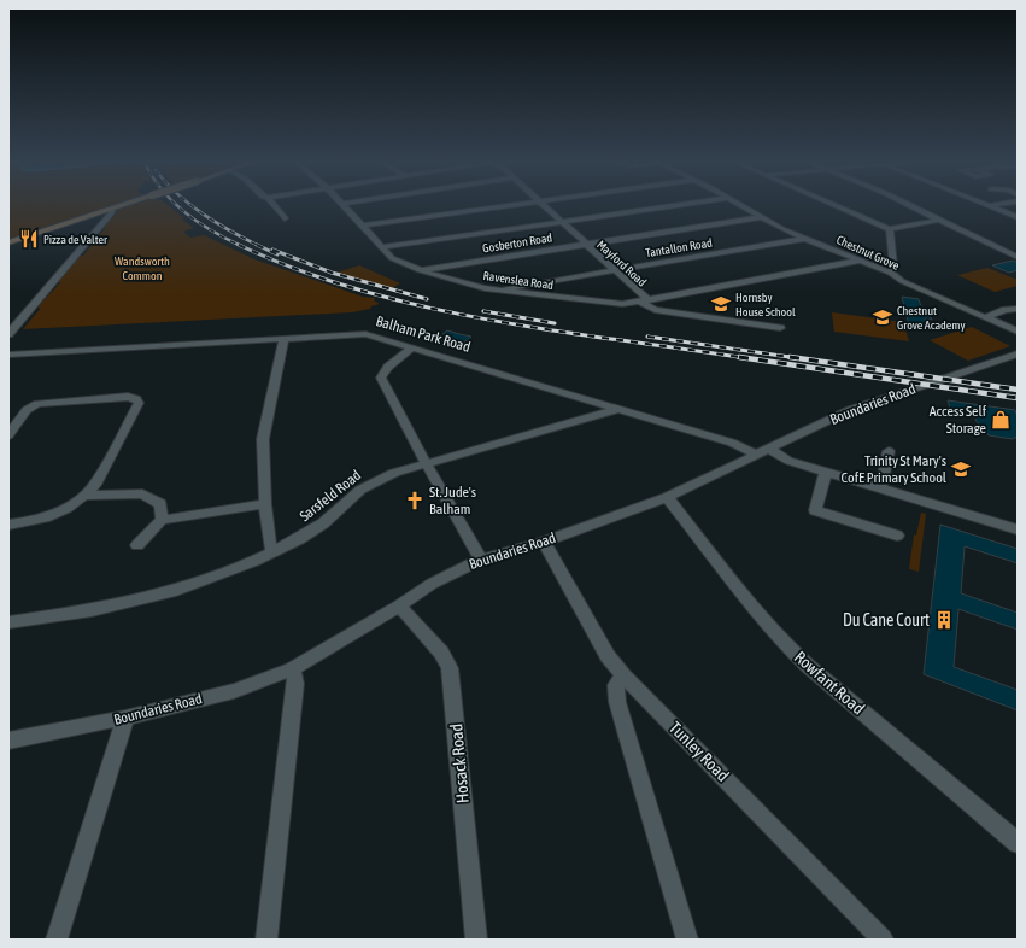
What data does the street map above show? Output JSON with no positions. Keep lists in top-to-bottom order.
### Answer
{
  "streets": {
    "street": [
      "Gosberton Road",
      "Tantallon Road",
      "Chestnut Grove",
      "Mayford Road",
      "Ravenslea Road",
      "Balham Park Road",
      "Boundaries Road",
      "Sarsfeld Road",
      "Rowfant Road",
      "Tunley Road",
      "Hosack Road"
    ]
  },
  "crossings": [
    ["Gosberton Road", "Chestnut Grove"],
    ["Gosberton Road", "Mayford Road"],
    ["Gosberton Road", "Ravenslea Road"],
    ["Tantallon Road", "Chestnut Grove"],
    ["Tantallon Road", "Mayford Road"],
    ["Tantallon Road", "Ravenslea Road"],
    ["Mayford Road", "Ravenslea Road"],
    ["Balham Park Road", "Boundaries Road"],
    ["Balham Park Road", "Sarsfeld Road"],
    ["Boundaries Road", "Rowfant Road"],
    ["Boundaries Road", "Tunley Road"],
    ["Boundaries Road", "Hosack Road"]
  ],
  "parks": ["Wandsworth Common"],
  "places": {
    "restaurant": ["Pizza de Valter"],
    "school or university": ["Hornsby House School", "Chestnut Grove Academy", "Trinity St Mary's CofE Primary School"],
    "shop": ["Access Self Storage"],
    "church": ["St. Jude's Balham"],
    "building": ["Du Cane Court"]
  }
}
